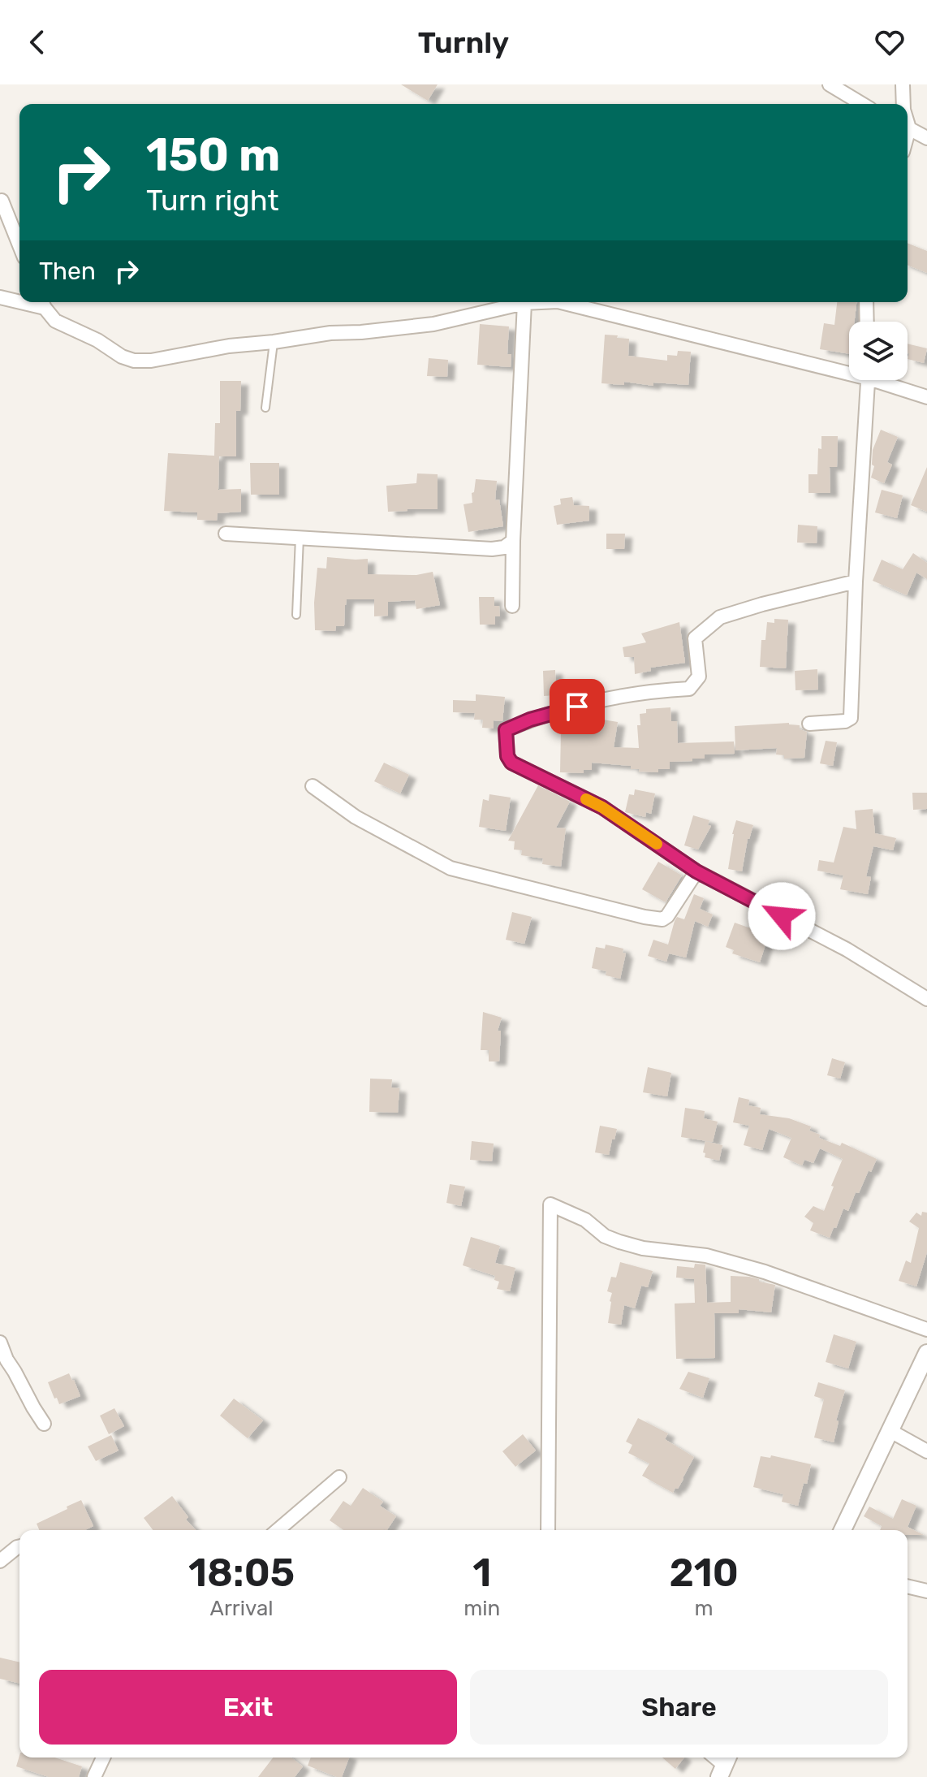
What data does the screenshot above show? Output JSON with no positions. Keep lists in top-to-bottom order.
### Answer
{
  "page": {
    "header": "Turnly",
    "turn": ["150 m", "Turn right"],
    "then": "Then",
    "eta": [
      "18:05",
      "Arrival",
      "1",
      "min",
      "210",
      "m"
    ],
    "buttons": ["Exit", "Share"]
  }
}
